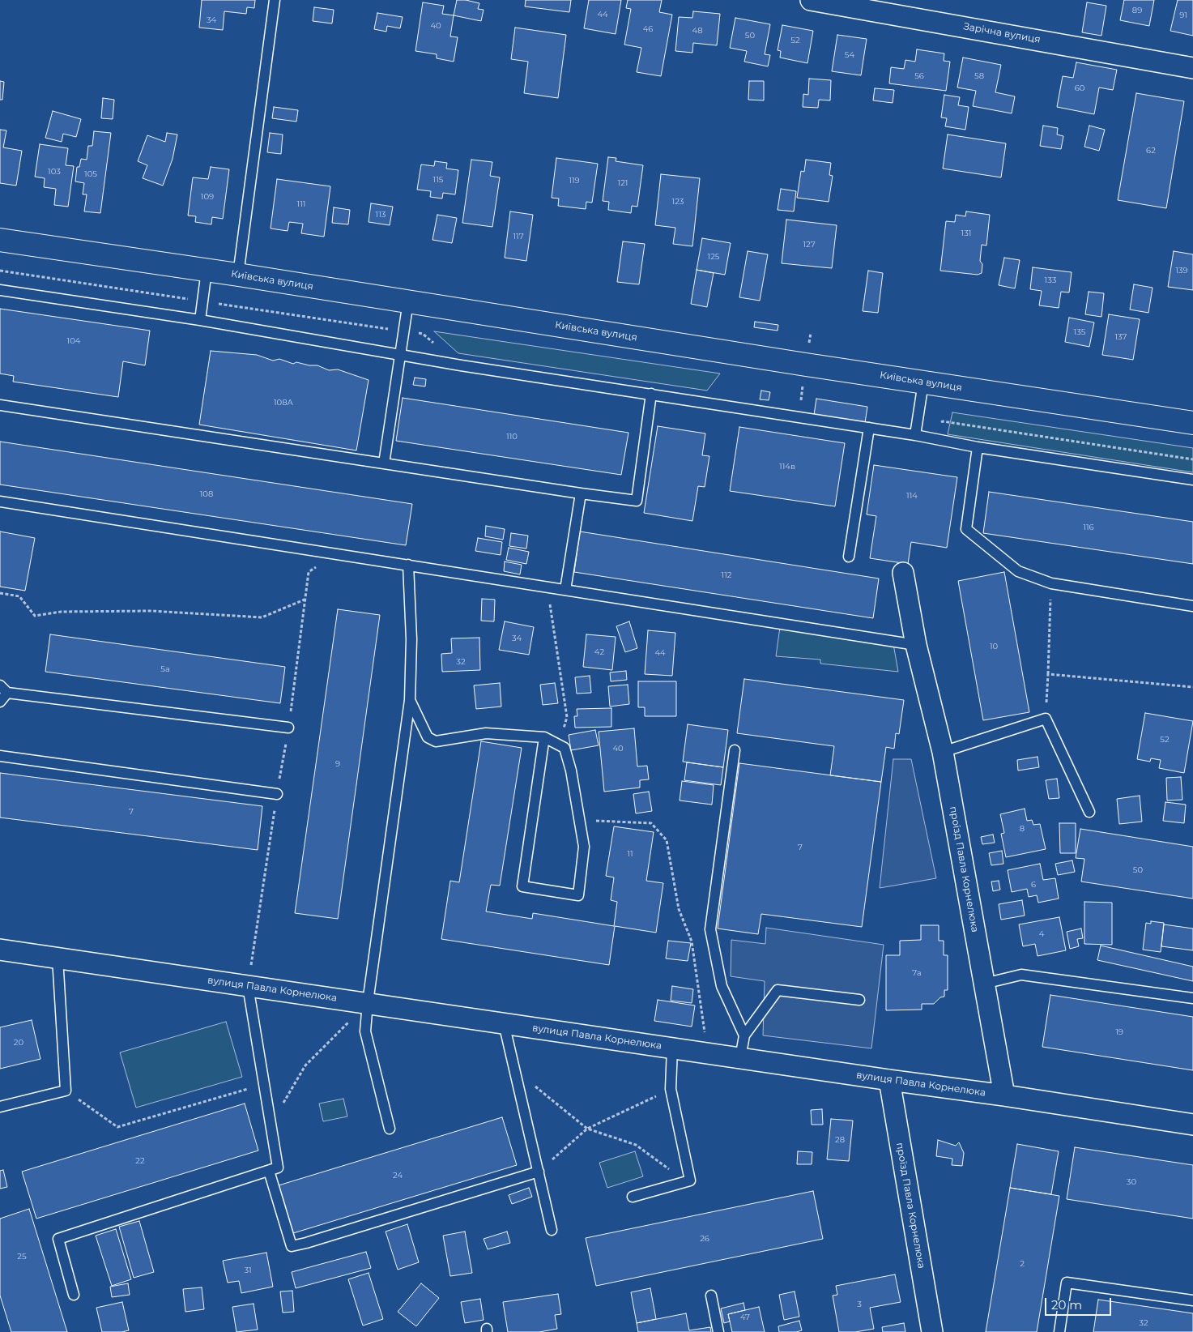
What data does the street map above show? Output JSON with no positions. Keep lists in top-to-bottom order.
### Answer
{
  "streets": {
    "main road": ["Київська вулиця"],
    "street": ["Зарічна вулиця", "проїзд Павла Корнелюка", "вулиця Павла Корнелюка"]
  },
  "crossings": [
    ["проїзд Павла Корнелюка", "вулиця Павла Корнелюка"]
  ],
  "house_numbers": [
    "89",
    "44",
    "91",
    "34",
    "40",
    "46",
    "48",
    "50",
    "52",
    "54",
    "56",
    "58",
    "60",
    "62",
    "103",
    "105",
    "115",
    "119",
    "121",
    "109",
    "123",
    "111",
    "113",
    "131",
    "117",
    "127",
    "125",
    "139",
    "133",
    "135",
    "137",
    "104",
    "108А",
    "110",
    "114в",
    "108",
    "114",
    "116",
    "112",
    "34",
    "10",
    "42",
    "44",
    "32",
    "5а",
    "52",
    "40",
    "9",
    "7",
    "8",
    "7",
    "11",
    "50",
    "6",
    "4",
    "7а",
    "19",
    "20",
    "28",
    "22",
    "24",
    "30",
    "26",
    "25",
    "2",
    "31",
    "3",
    "47",
    "32"
  ],
  "scale_bar": "20 m"
}
